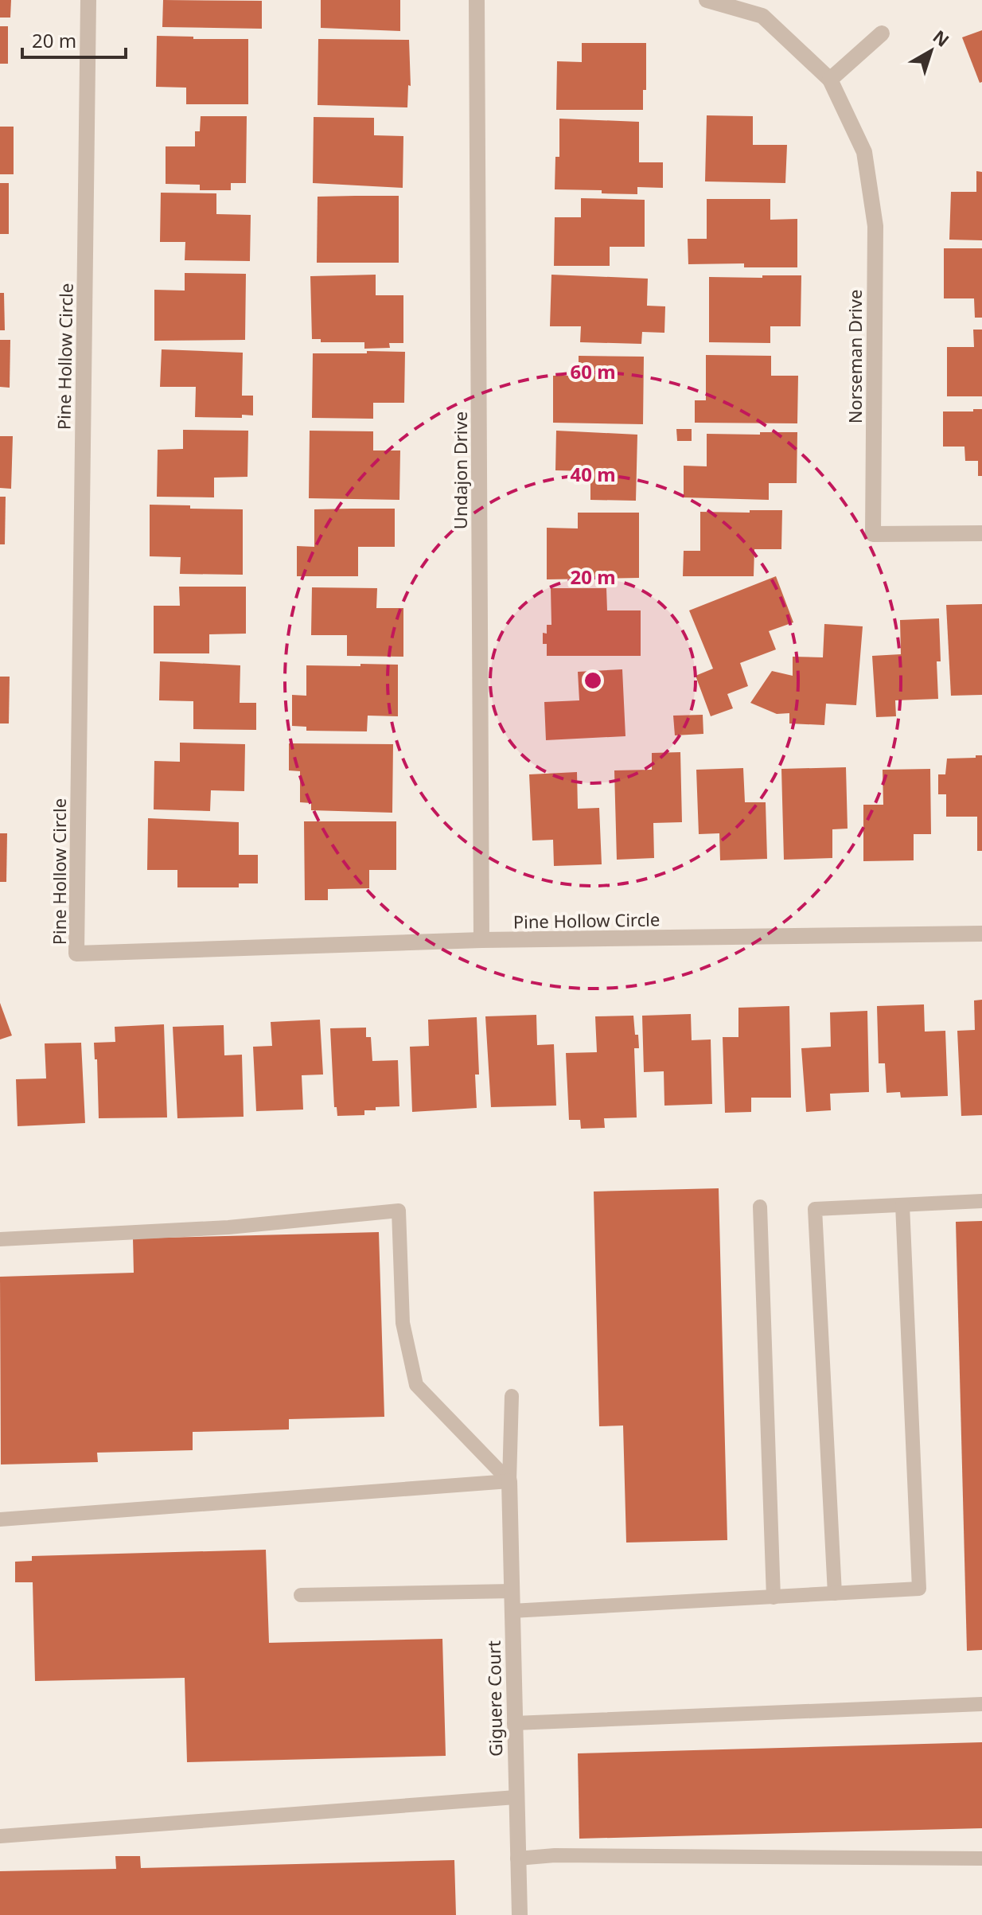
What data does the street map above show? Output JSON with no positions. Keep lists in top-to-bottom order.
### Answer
{
  "streets": {
    "street": [
      "Pine Hollow Circle",
      "Norseman Drive",
      "Undajon Drive",
      "Giguere Court"
    ]
  },
  "crossings": [
    ["Pine Hollow Circle", "Undajon Drive"]
  ],
  "scale_bar": "20 m",
  "north": "top right",
  "rings": ["60 m", "40 m", "20 m"]
}
